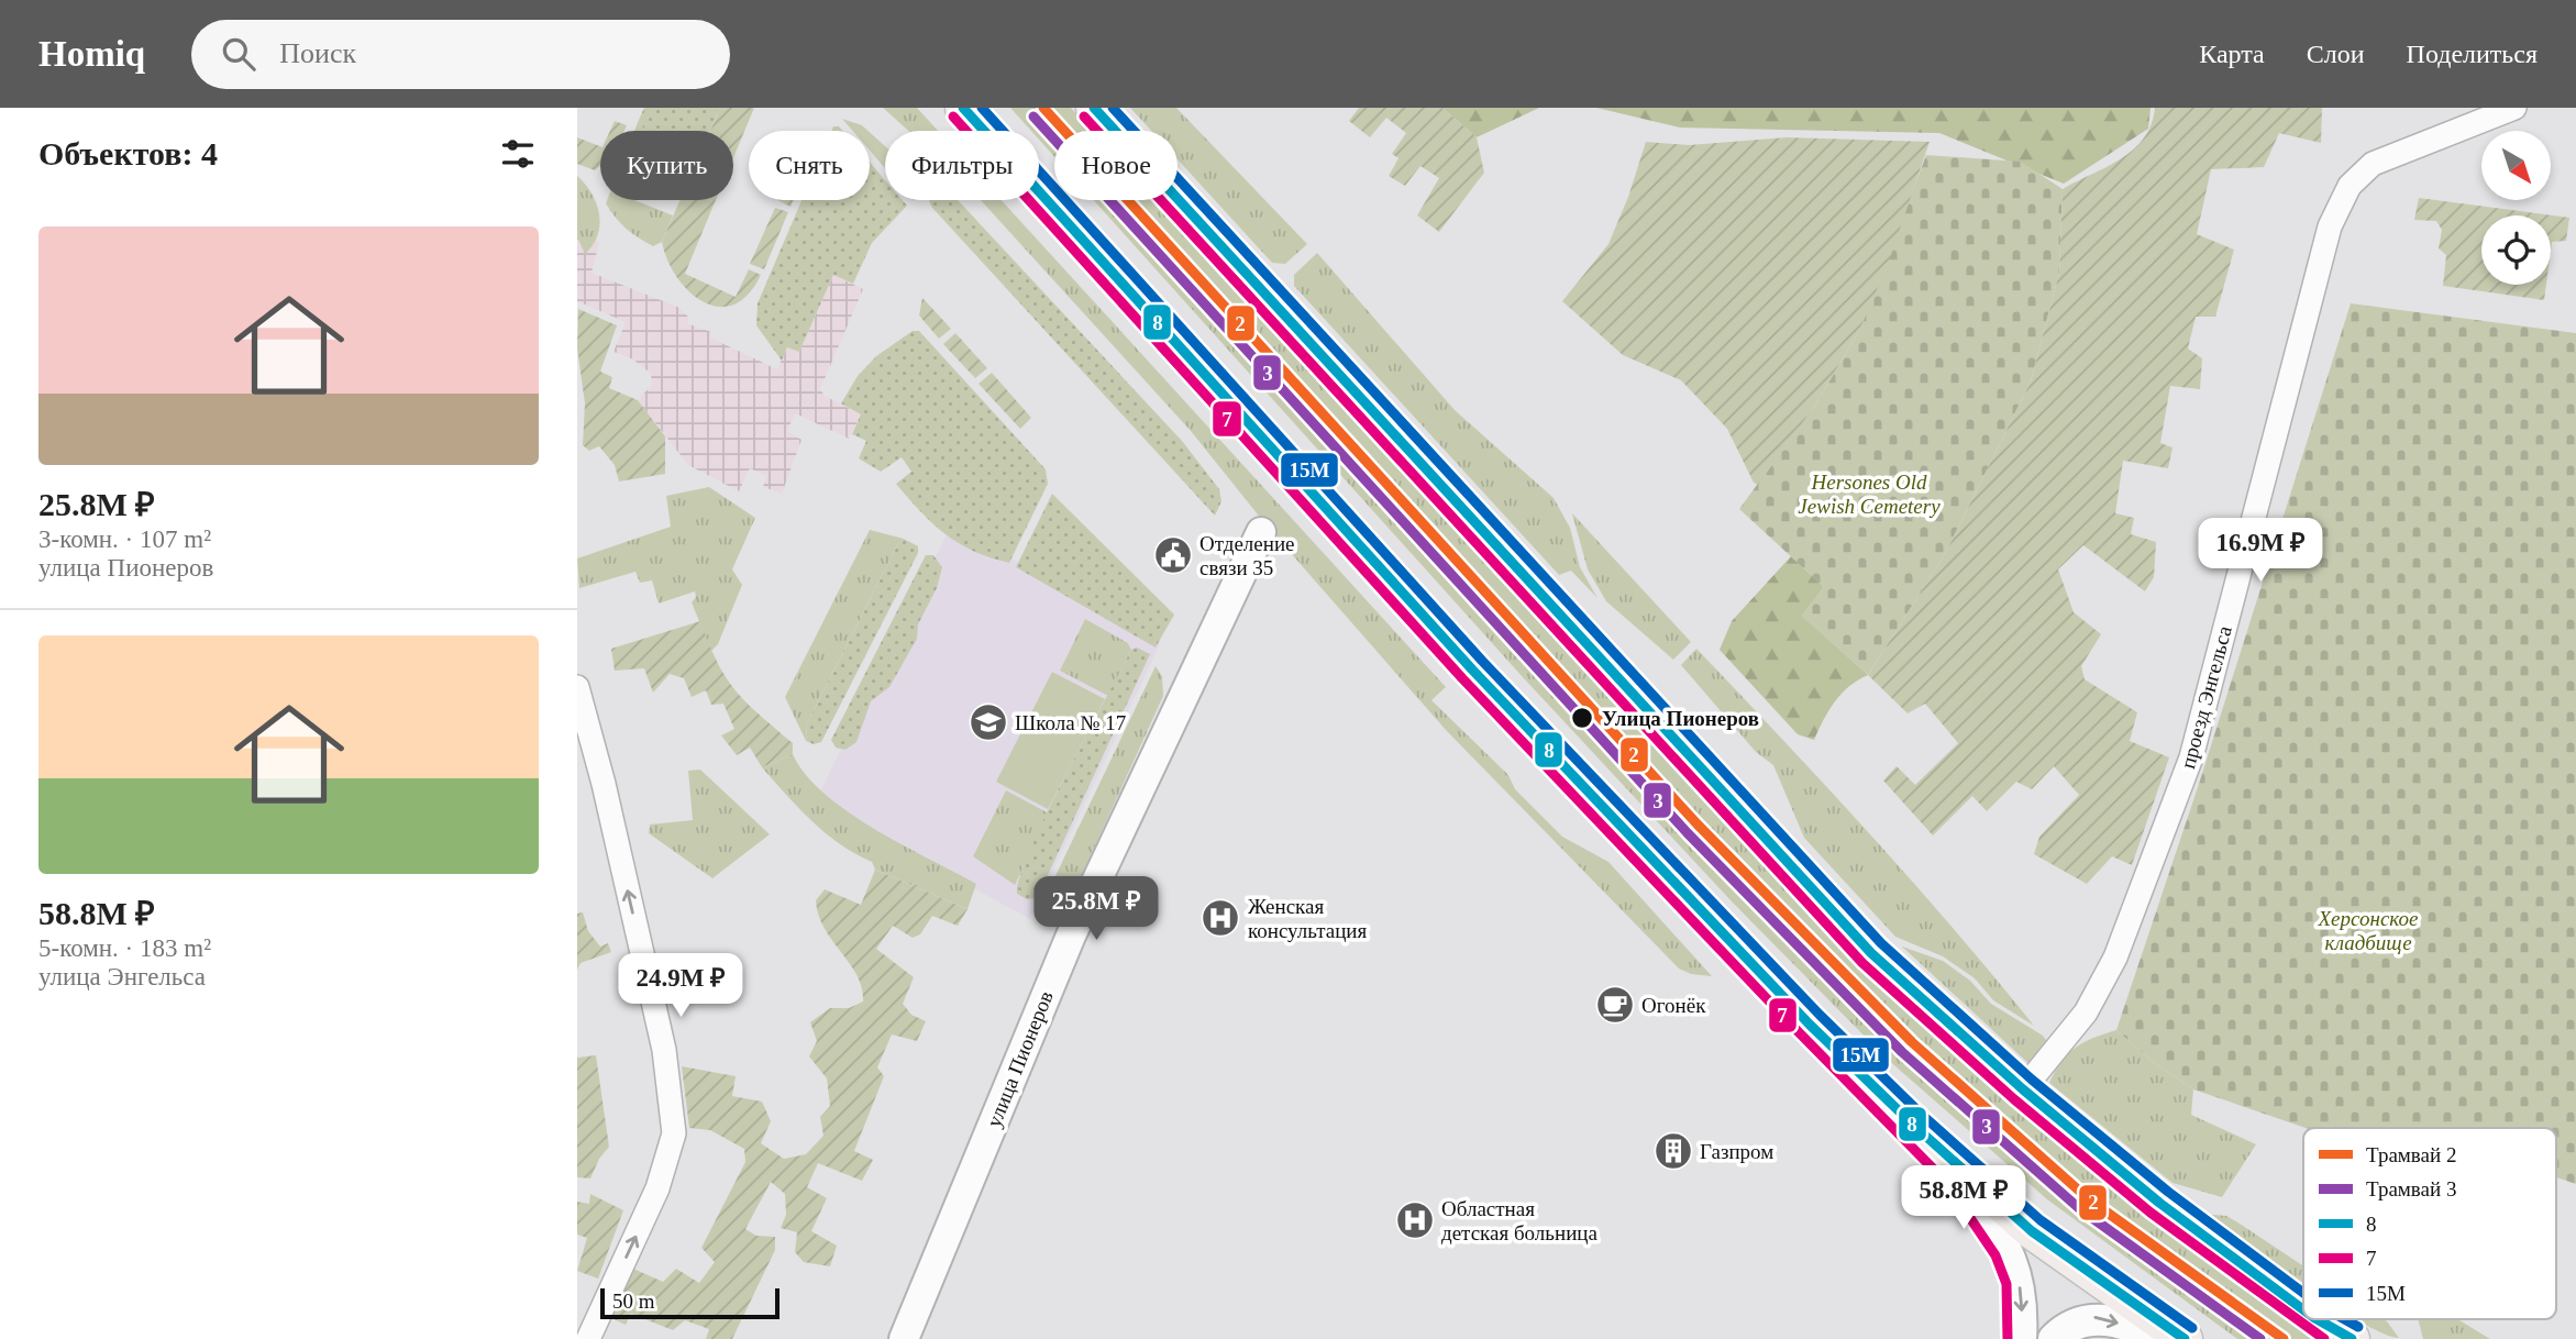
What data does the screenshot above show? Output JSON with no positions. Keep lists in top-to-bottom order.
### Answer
{
  "streets": {
    "street": ["проезд Энгельса", "улица Пионеров"]
  },
  "parks": ["Hersones Old Jewish Cemetery", "Херсонское кладбище"],
  "places": {
    "public building": ["Отделение связи 35"],
    "other": ["Улица Пионеров"],
    "school or university": ["Школа № 17"],
    "hospital": ["Женская консультация", "Областная детская больница"],
    "cafe": ["Огонёк"],
    "building": ["Газпром"]
  },
  "lines": [
    "tram line 2",
    "transit line 8",
    "transit line 15М",
    "tram line 3",
    "transit line 7"
  ],
  "legend": [
    "Трамвай 2",
    "Трамвай 3",
    "8",
    "7",
    "15М"
  ],
  "scale_bar": "50 m",
  "north": "bottom right",
  "page": {
    "header": "Homiq",
    "search": "Поиск",
    "nav": ["Карта", "Слои", "Поделиться"],
    "heading": "Объектов: 4",
    "chip": [
      "Купить",
      "Снять",
      "Фильтры",
      "Новое"
    ],
    "list": [
      {
        "name": "25.8M ₽",
        "note": "3-комн. · 107 m² · улица Пионеров"
      },
      {
        "name": "58.8M ₽",
        "note": "5-комн. · 183 m² · улица Энгельса"
      }
    ],
    "price": [
      "16.9M ₽",
      "25.8M ₽",
      "24.9M ₽",
      "58.8M ₽"
    ],
    "scale": "50 m"
  }
}
